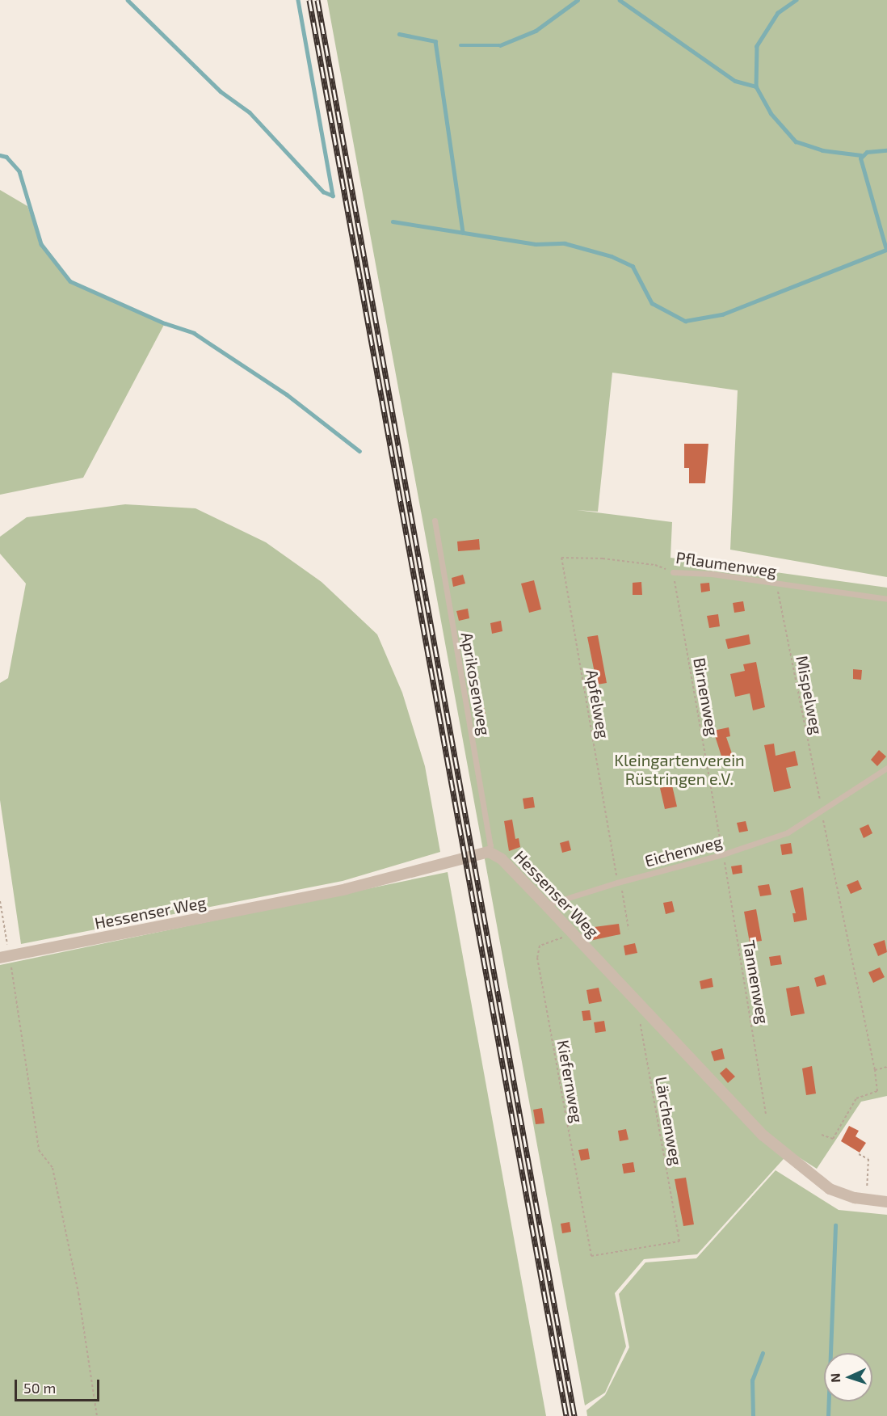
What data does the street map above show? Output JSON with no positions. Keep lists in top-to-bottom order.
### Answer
{
  "streets": {
    "street": ["Hessenser Weg"],
    "lane": ["Pflaumenweg", "Aprikosenweg", "Eichenweg"],
    "path": [
      "Mispelweg",
      "Birnenweg",
      "Apfelweg",
      "Tannenweg",
      "Kiefernweg",
      "Lärchenweg"
    ]
  },
  "crossings": [
    ["Pflaumenweg", "Mispelweg"],
    ["Pflaumenweg", "Birnenweg"],
    ["Pflaumenweg", "Apfelweg"],
    ["Aprikosenweg", "Hessenser Weg"],
    ["Mispelweg", "Eichenweg"],
    ["Birnenweg", "Eichenweg"],
    ["Birnenweg", "Tannenweg"],
    ["Apfelweg", "Eichenweg"],
    ["Eichenweg", "Hessenser Weg"],
    ["Eichenweg", "Tannenweg"],
    ["Hessenser Weg", "Kiefernweg"],
    ["Hessenser Weg", "Lärchenweg"],
    ["Kiefernweg", "Lärchenweg"]
  ],
  "parks": ["Kleingartenverein Rüstringen e.V."],
  "scale_bar": "50 m",
  "north": "left"
}
